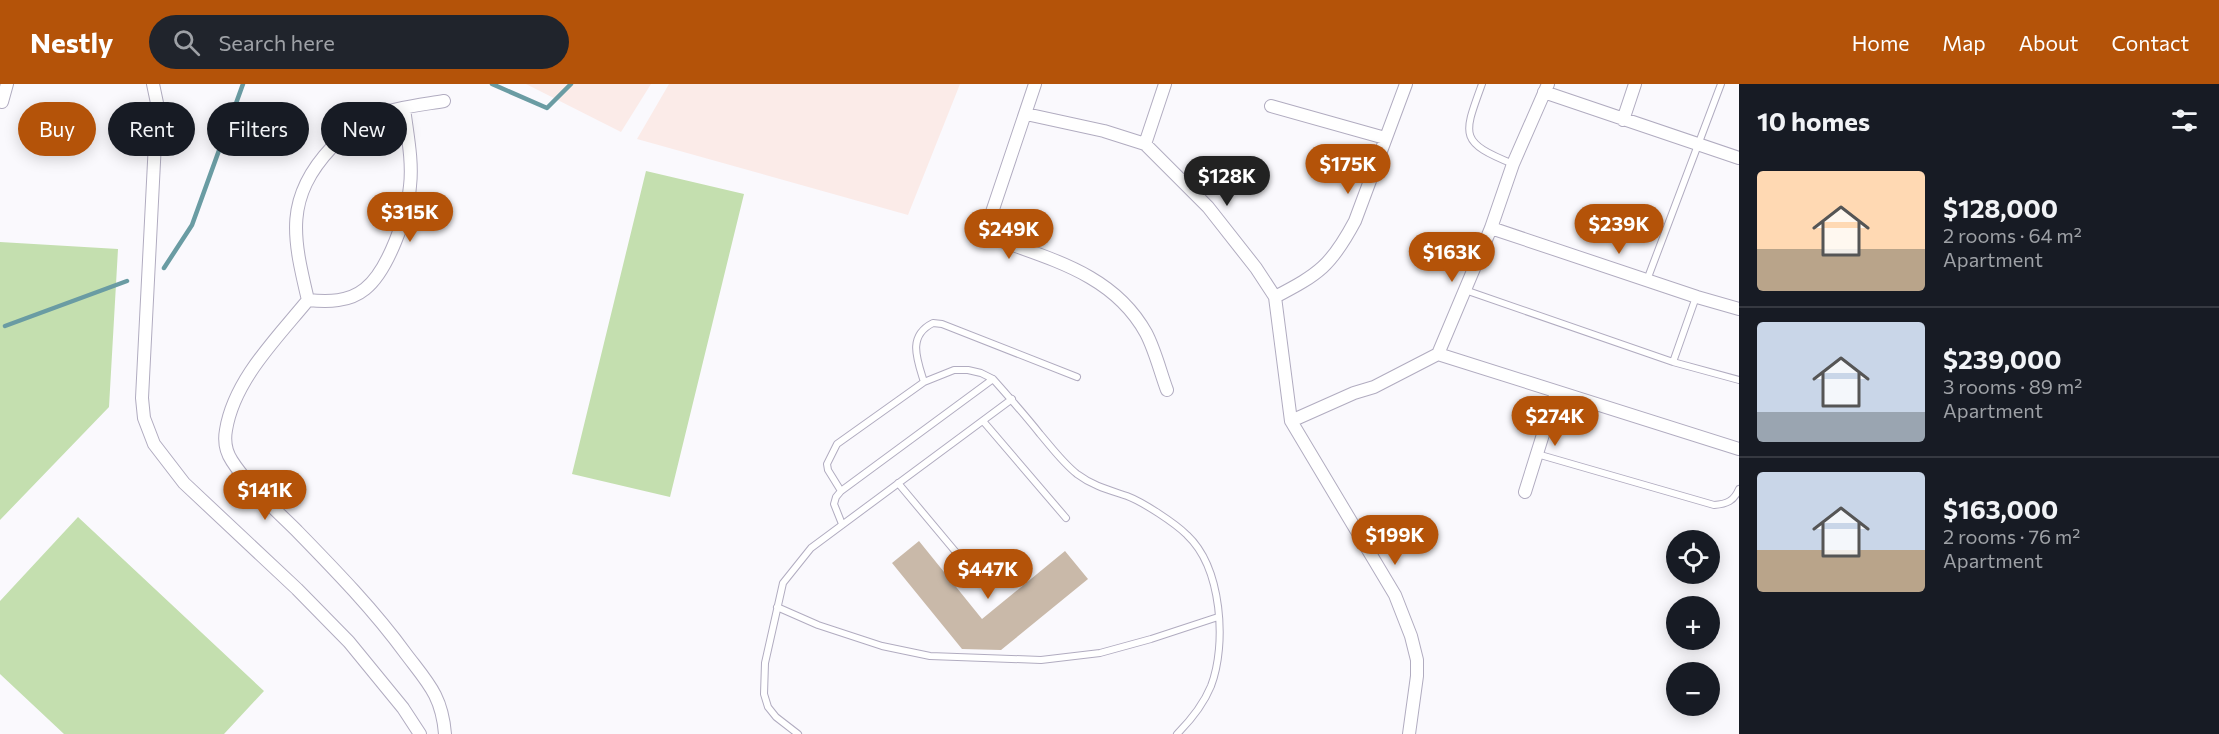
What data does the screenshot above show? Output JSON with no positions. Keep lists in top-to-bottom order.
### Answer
{
  "page": {
    "header": "Nestly",
    "search": "Search here",
    "nav": [
      "Home",
      "Map",
      "About",
      "Contact"
    ],
    "heading": "10 homes",
    "chip": [
      "Buy",
      "Rent",
      "Filters",
      "New"
    ],
    "price": [
      "$175K",
      "$128K",
      "$315K",
      "$239K",
      "$249K",
      "$163K",
      "$274K",
      "$141K",
      "$199K",
      "$447K"
    ],
    "list": [
      {
        "name": "$128,000",
        "note": "2 rooms · 64 m² · Apartment"
      },
      {
        "name": "$239,000",
        "note": "3 rooms · 89 m² · Apartment"
      },
      {
        "name": "$163,000",
        "note": "2 rooms · 76 m² · Apartment"
      }
    ],
    "map_buttons": ["+", "−"]
  }
}
